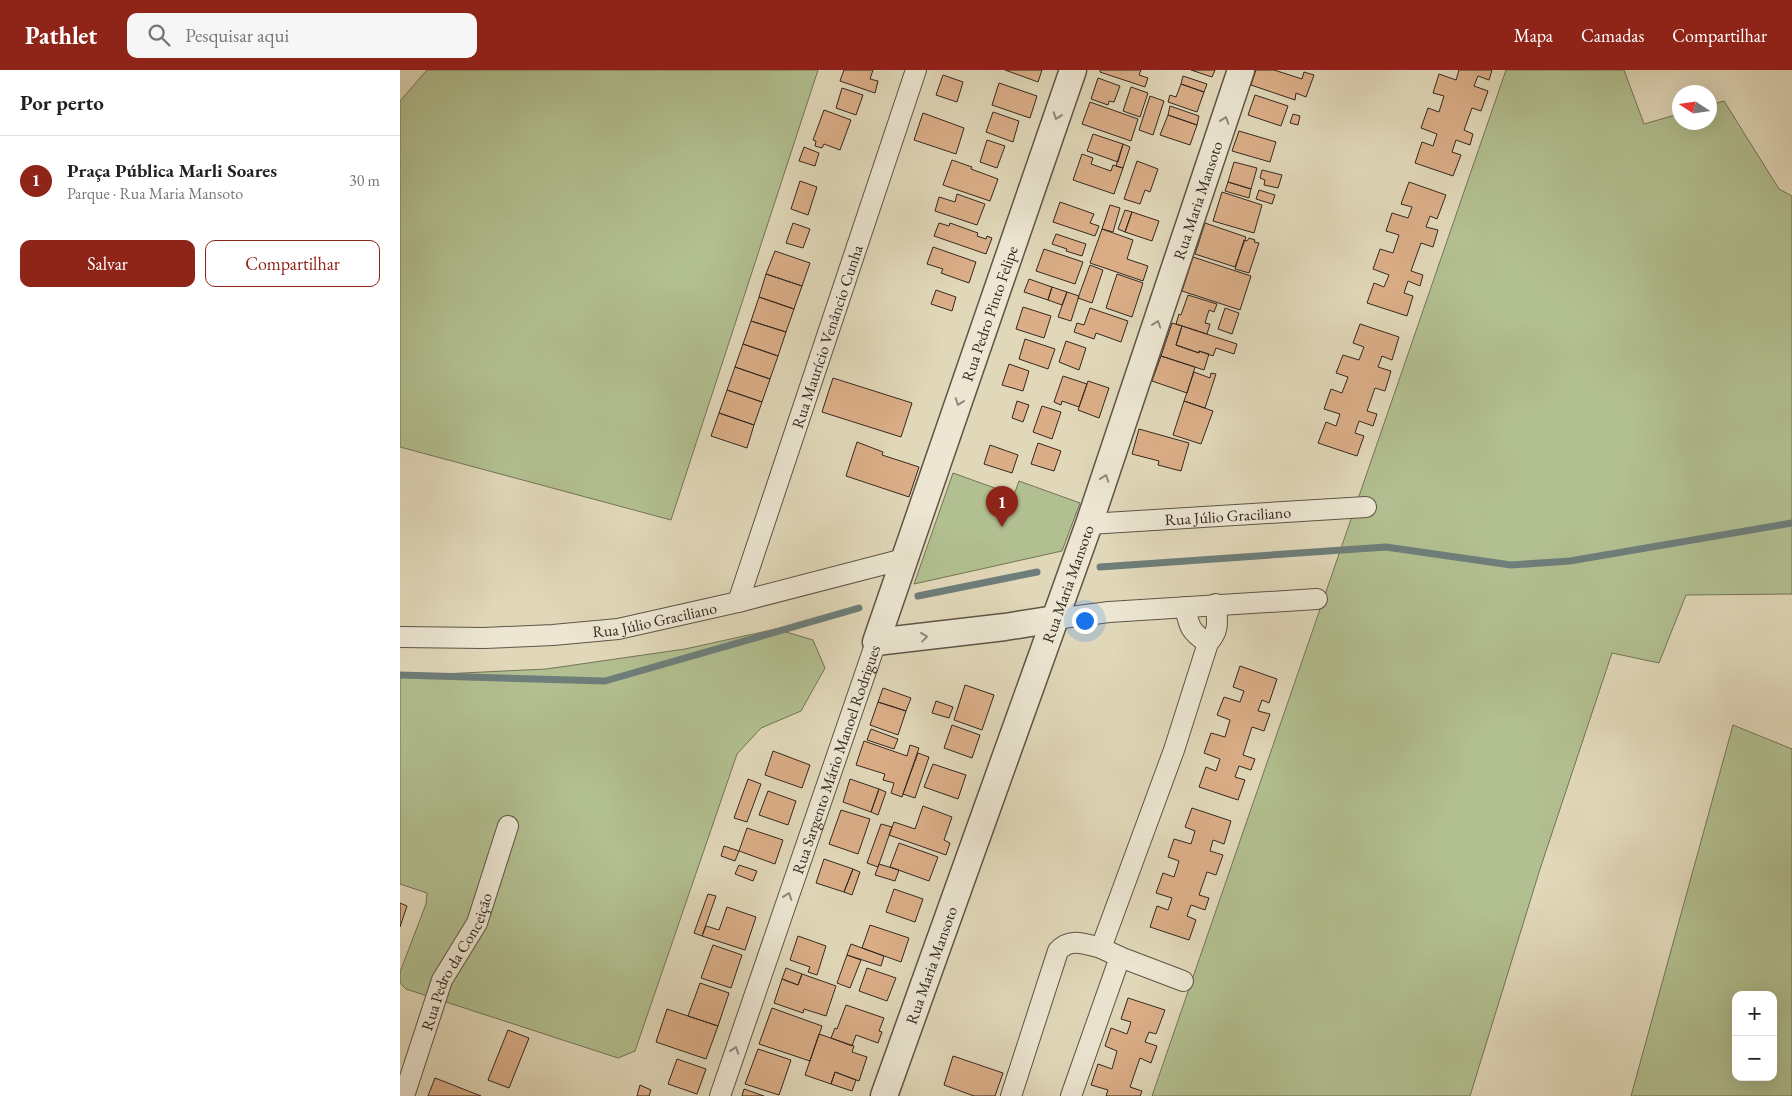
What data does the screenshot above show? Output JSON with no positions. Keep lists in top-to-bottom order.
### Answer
{
  "streets": {
    "street": [
      "Rua Maria Mansoto",
      "Rua Pedro Pinto Felipe",
      "Rua Maurício Venâncio Cunha",
      "Rua Júlio Graciliano",
      "Rua Sargento Mário Manoel Rodrigues",
      "Rua Pedro da Conceição"
    ]
  },
  "crossings": [
    ["Rua Maria Mansoto", "Rua Júlio Graciliano"],
    ["Rua Maria Mansoto", "Rua Sargento Mário Manoel Rodrigues"],
    ["Rua Pedro Pinto Felipe", "Rua Júlio Graciliano"],
    ["Rua Pedro Pinto Felipe", "Rua Sargento Mário Manoel Rodrigues"],
    ["Rua Maurício Venâncio Cunha", "Rua Júlio Graciliano"]
  ],
  "one_way": ["Rua Maria Mansoto", "Rua Pedro Pinto Felipe", "Rua Sargento Mário Manoel Rodrigues"],
  "north": "left",
  "page": {
    "header": "Pathlet",
    "search": "Pesquisar aqui",
    "nav": ["Mapa", "Camadas", "Compartilhar"],
    "heading": "Por perto",
    "list": [
      {
        "mark": "1",
        "name": "Praça Pública Marli Soares",
        "note": "Parque · Rua Maria Mansoto",
        "value": "30 m"
      }
    ],
    "buttons": ["Salvar", "Compartilhar"],
    "pins": "1",
    "map_buttons": ["+", "−"]
  }
}
